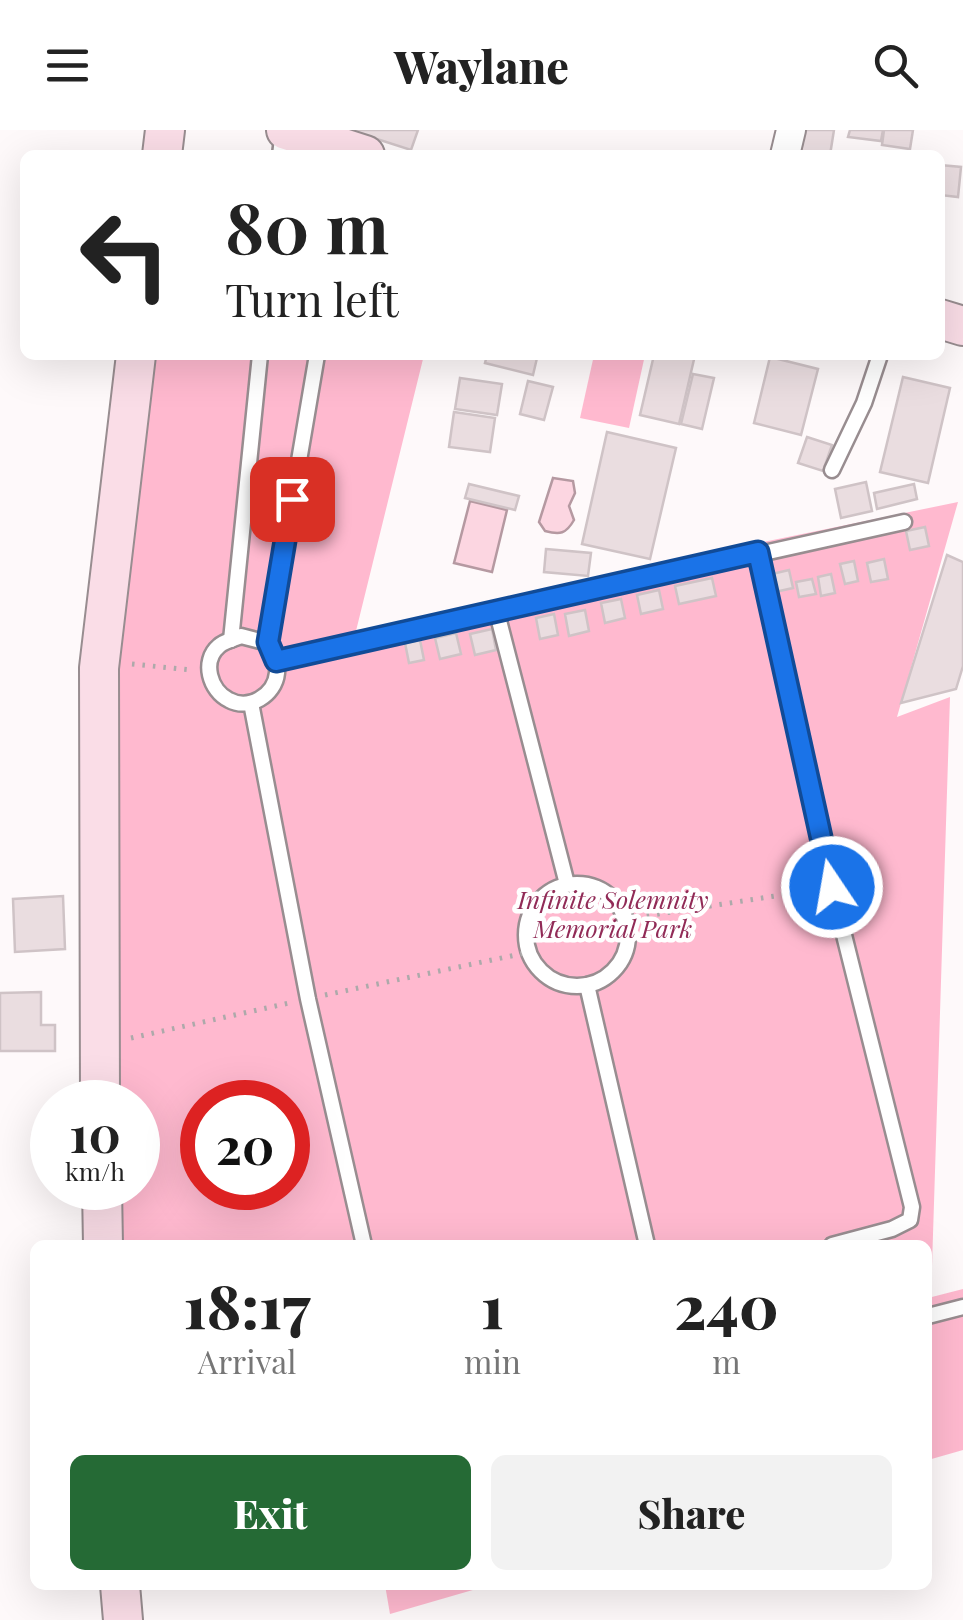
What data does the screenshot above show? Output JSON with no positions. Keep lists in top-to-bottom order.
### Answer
{
  "parks": ["Infinite Solemnity Memorial Park"],
  "page": {
    "header": "Waylane",
    "turn": ["80 m", "Turn left"],
    "speed": "10 km/h",
    "limit": "20",
    "eta": [
      "18:17",
      "Arrival",
      "1",
      "min",
      "240",
      "m"
    ],
    "buttons": ["Exit", "Share"]
  }
}
